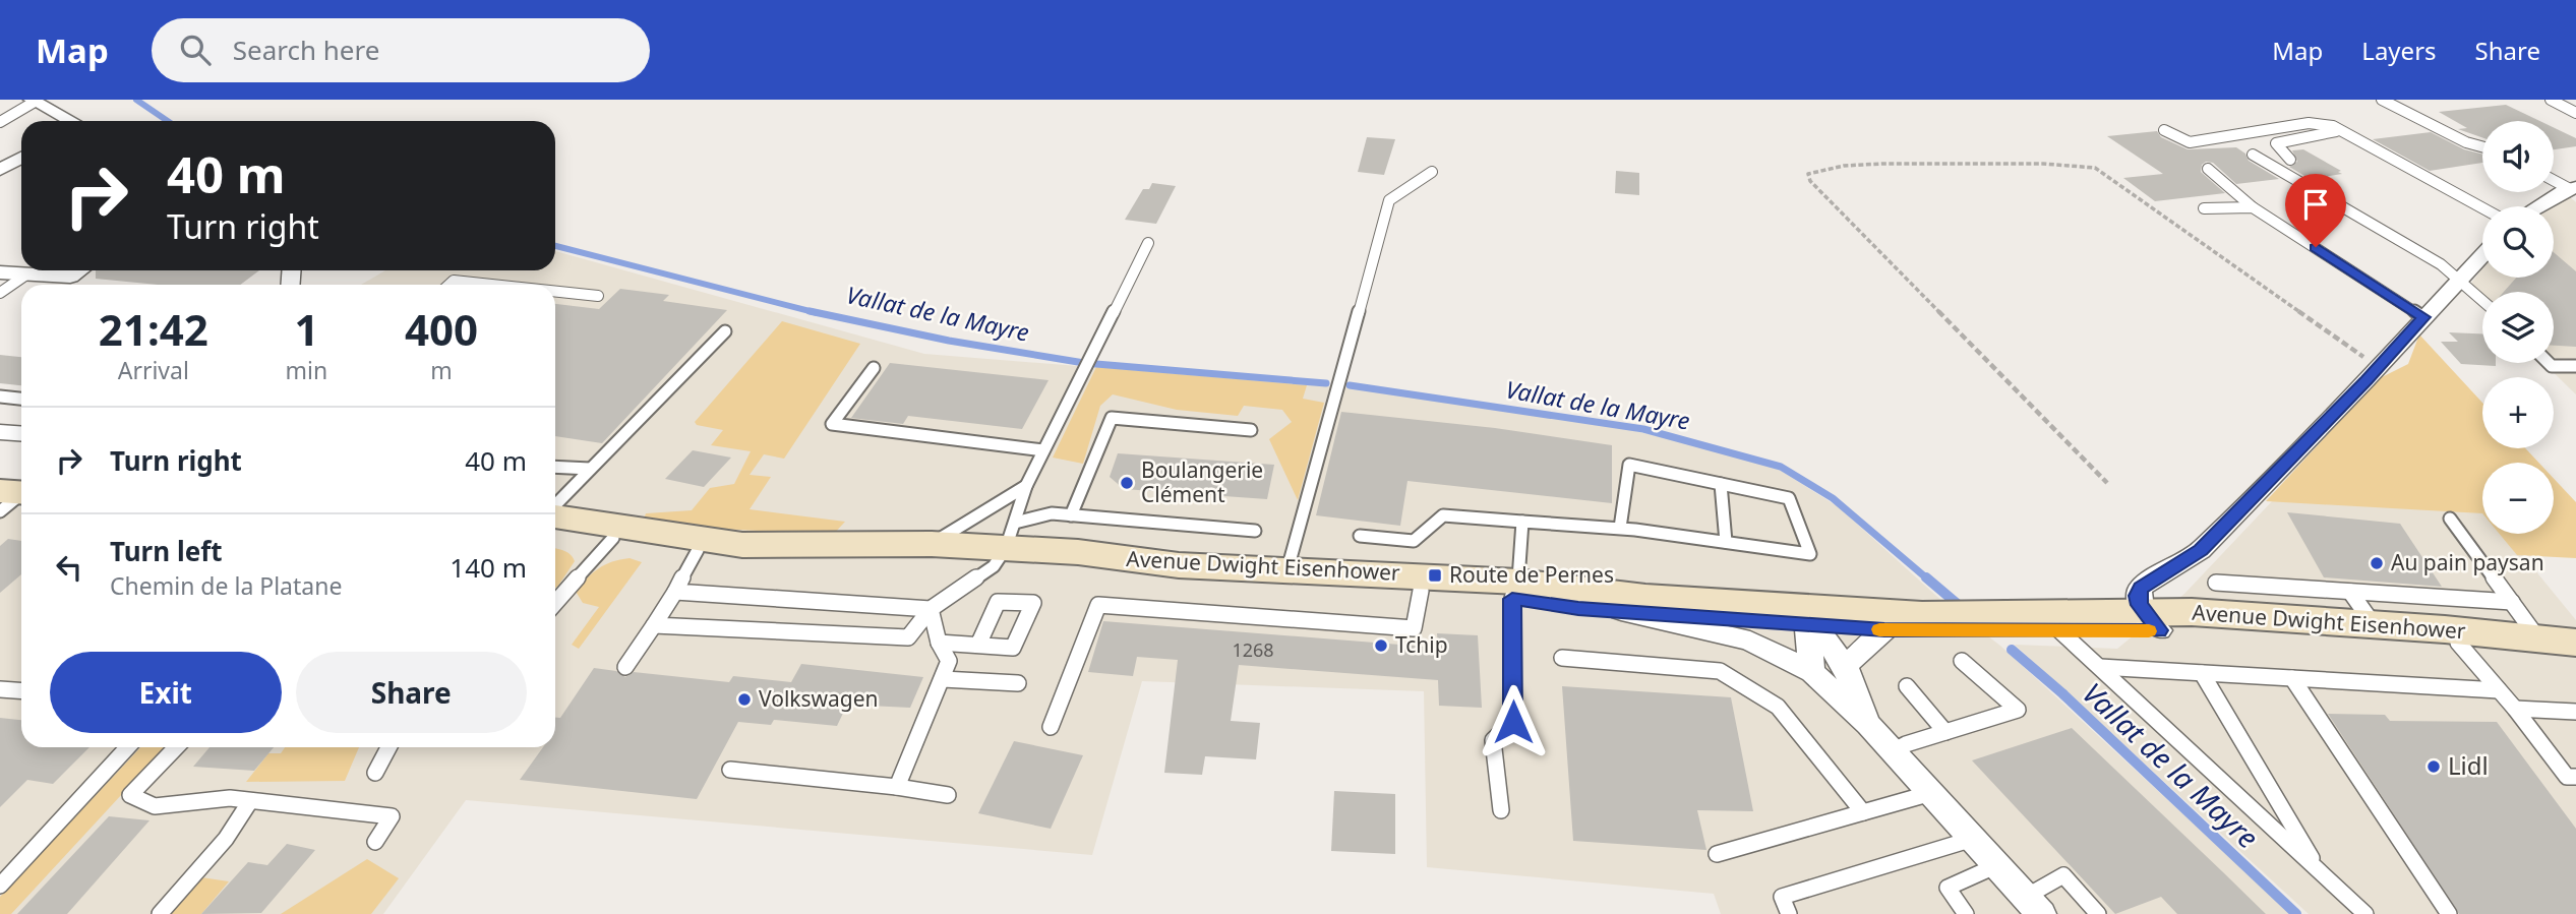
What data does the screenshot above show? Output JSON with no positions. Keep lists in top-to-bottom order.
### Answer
{
  "streets": {
    "main road": ["Avenue Dwight Eisenhower"]
  },
  "water": ["Vallat de la Mayre"],
  "places": {
    "other": [
      "Boulangerie Clément",
      "Au pain paysan",
      "Tchip",
      "Volkswagen",
      "Lidl"
    ],
    "transit": ["Route de Pernes"]
  },
  "house_numbers": ["1268"],
  "page": {
    "header": "Map",
    "search": "Search here",
    "nav": ["Map", "Layers", "Share"],
    "map_buttons": ["+", "−"],
    "turn": ["40 m", "Turn right"],
    "eta": [
      "21:42",
      "Arrival",
      "1",
      "min",
      "400",
      "m"
    ],
    "list": [
      {
        "name": "Turn right",
        "value": "40 m"
      },
      {
        "name": "Turn left",
        "note": "Chemin de la Platane",
        "value": "140 m"
      }
    ],
    "buttons": ["Exit", "Share"]
  }
}
